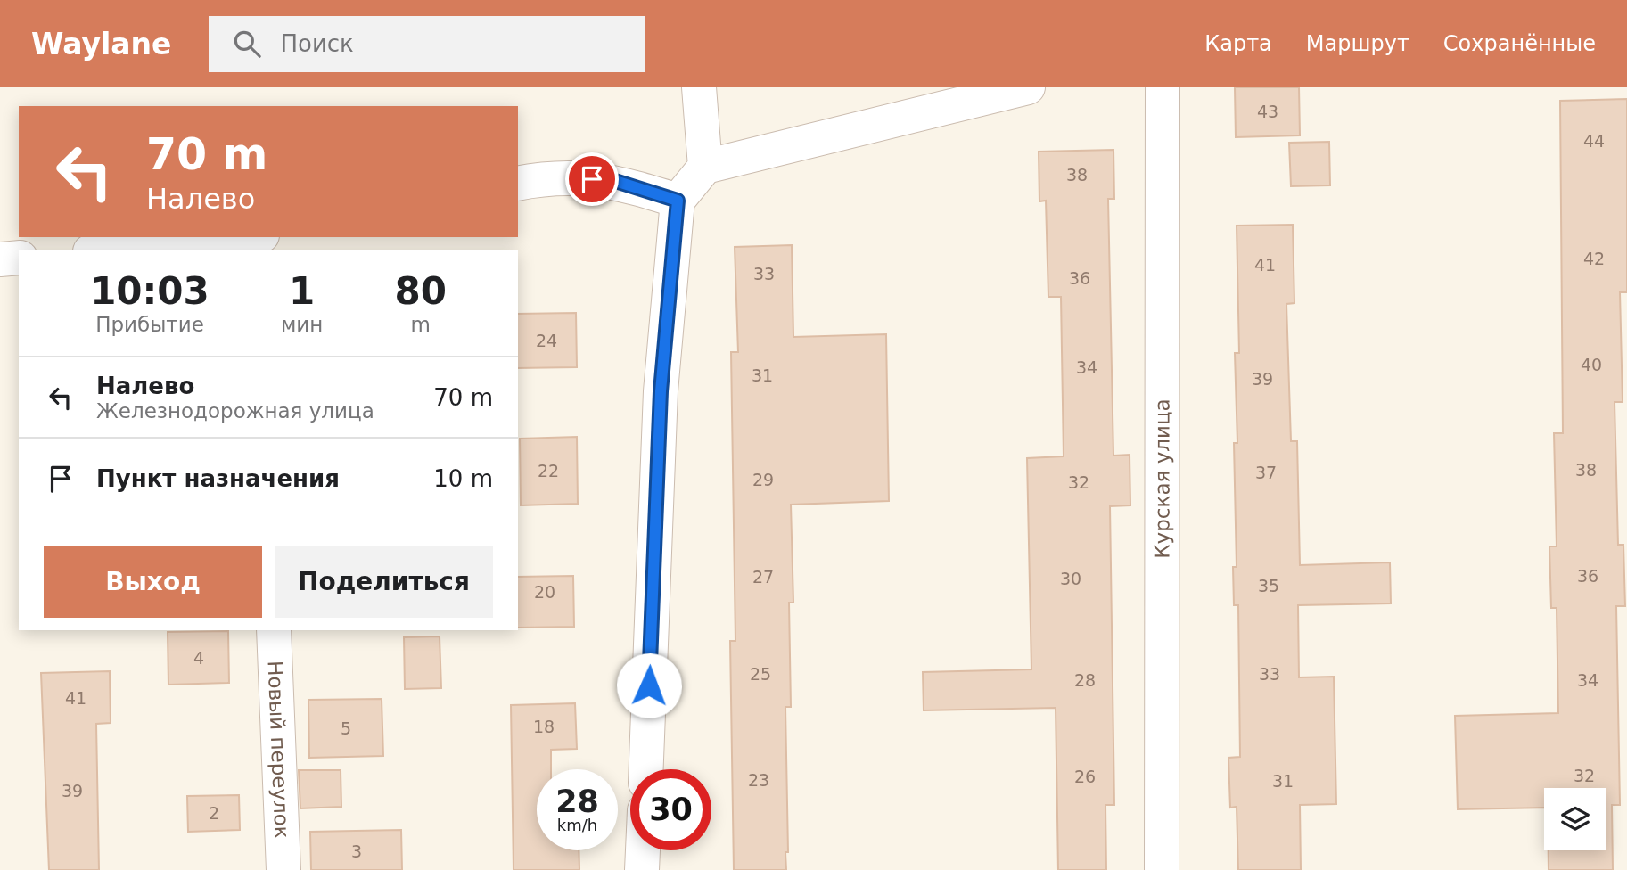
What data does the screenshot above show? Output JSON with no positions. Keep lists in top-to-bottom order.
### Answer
{
  "streets": {
    "street": ["Курская улица", "Новый переулок"]
  },
  "house_numbers": [
    "43",
    "44",
    "38",
    "42",
    "41",
    "33",
    "36",
    "24",
    "40",
    "34",
    "31",
    "39",
    "38",
    "22",
    "37",
    "29",
    "32",
    "36",
    "27",
    "30",
    "35",
    "20",
    "4",
    "25",
    "33",
    "28",
    "34",
    "41",
    "18",
    "5",
    "32",
    "26",
    "23",
    "31",
    "39",
    "2",
    "3"
  ],
  "page": {
    "header": "Waylane",
    "search": "Поиск",
    "nav": ["Карта", "Маршрут", "Сохранённые"],
    "turn": ["70 m", "Налево"],
    "eta": [
      "10:03",
      "Прибытие",
      "1",
      "мин",
      "80",
      "m"
    ],
    "list": [
      {
        "name": "Налево",
        "note": "Железнодорожная улица",
        "value": "70 m"
      },
      {
        "name": "Пункт назначения",
        "value": "10 m"
      }
    ],
    "buttons": ["Выход", "Поделиться"],
    "speed": "28 km/h",
    "limit": "30"
  }
}
